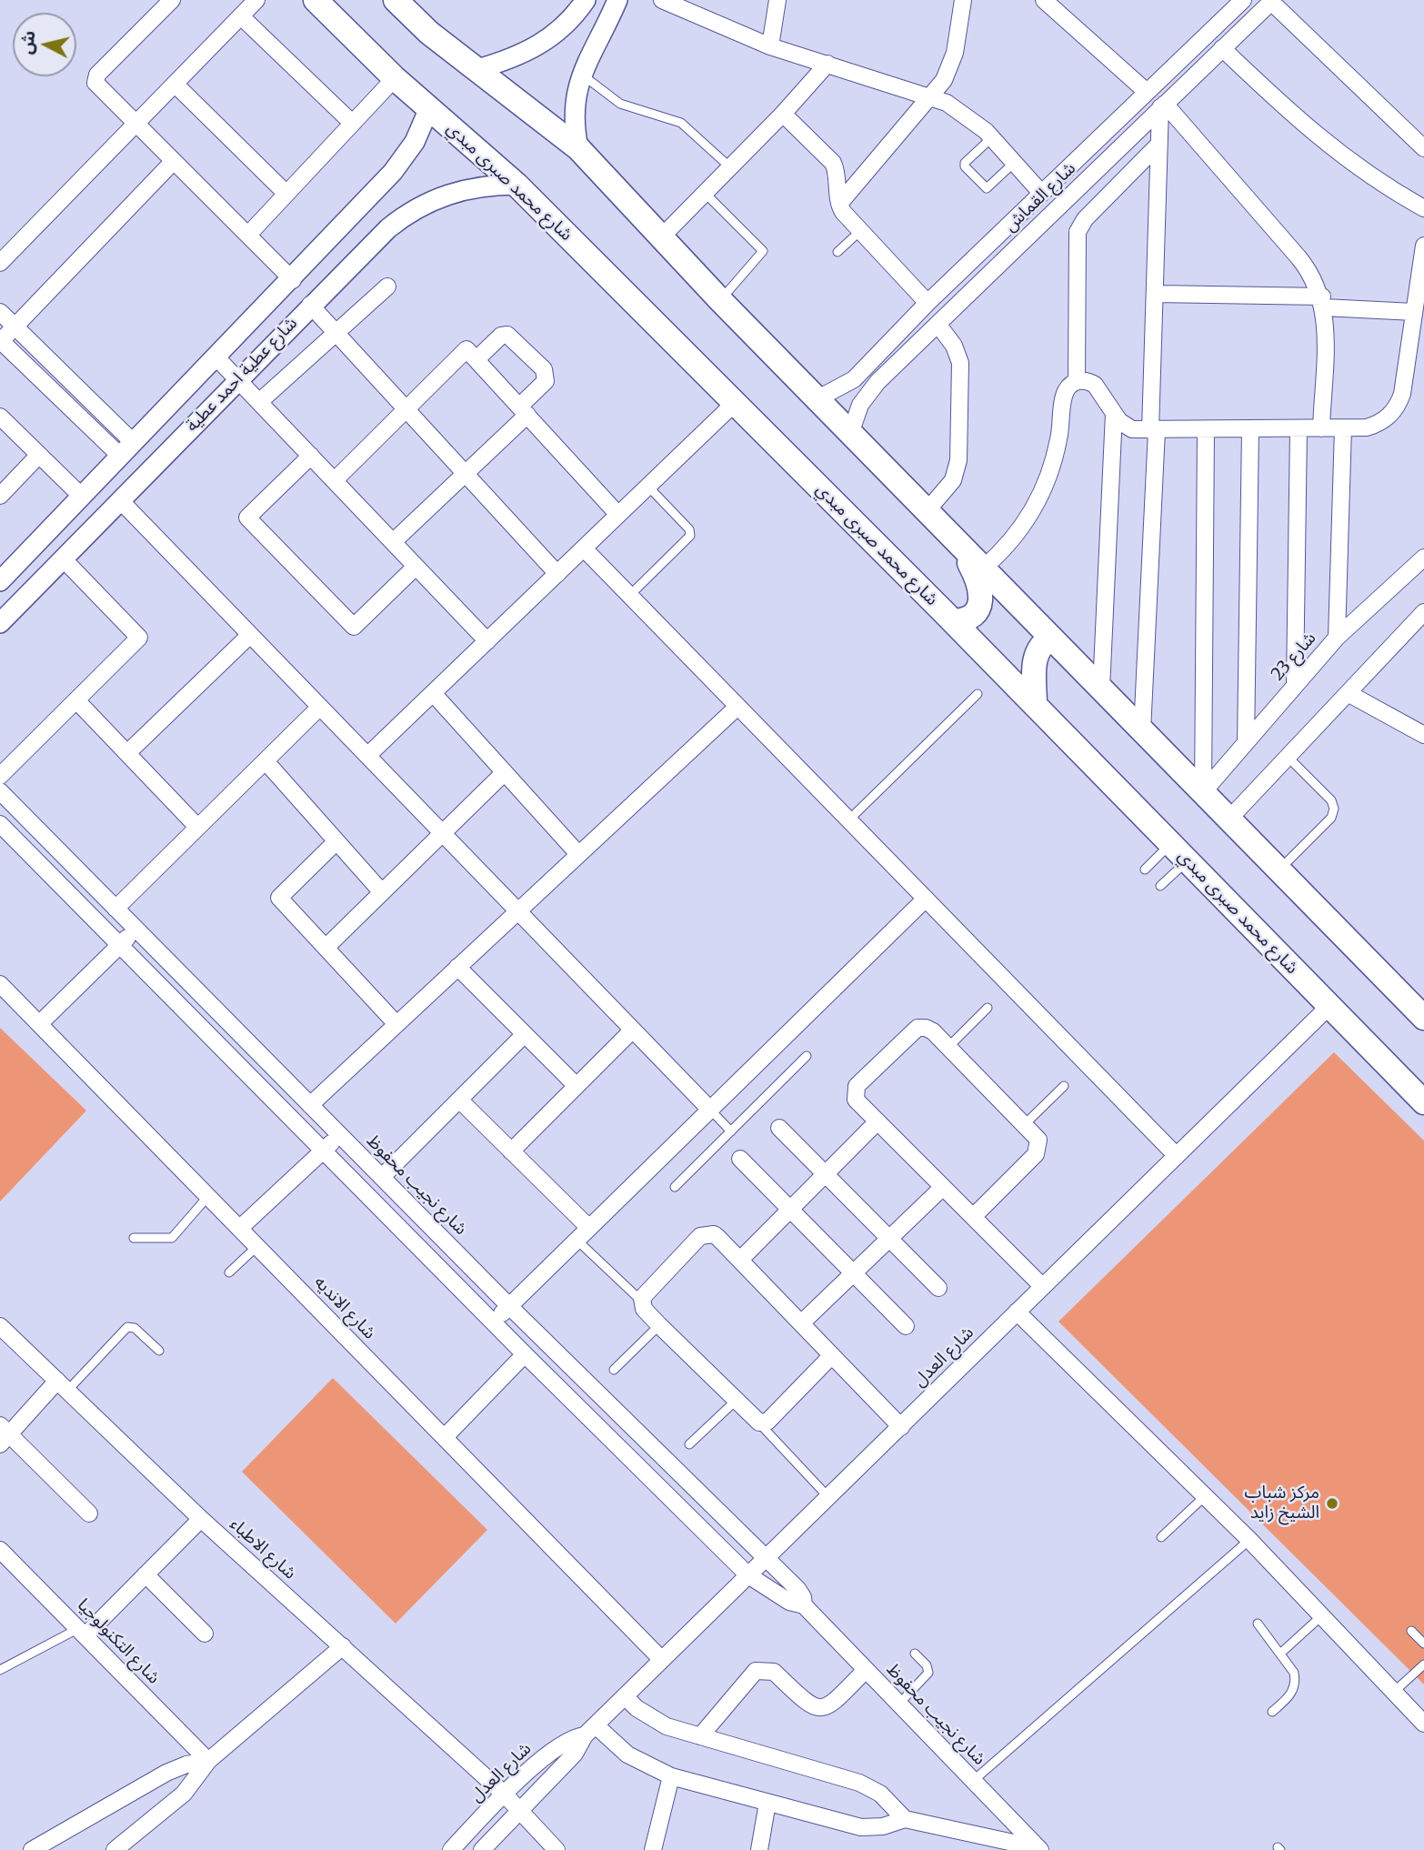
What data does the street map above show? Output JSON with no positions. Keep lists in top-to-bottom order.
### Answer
{
  "streets": {
    "main road": ["شارع محمد صبرى مبدي"],
    "street": [
      "شارع القماش",
      "شارع عطية احمد عطية",
      "شارع 23",
      "شارع نجيب محفوظ",
      "شارع الانديه",
      "شارع العدل",
      "شارع الاطباء",
      "شارع التكنولوجيا"
    ]
  },
  "crossings": [
    ["شارع محمد صبرى مبدي", "شارع عطية احمد عطية"],
    ["شارع محمد صبرى مبدي", "شارع العدل"],
    ["شارع نجيب محفوظ", "شارع العدل"],
    ["شارع الانديه", "شارع العدل"],
    ["شارع العدل", "شارع الاطباء"]
  ],
  "places": ["مركز شباب الشيخ زايد"],
  "north": "left"
}
